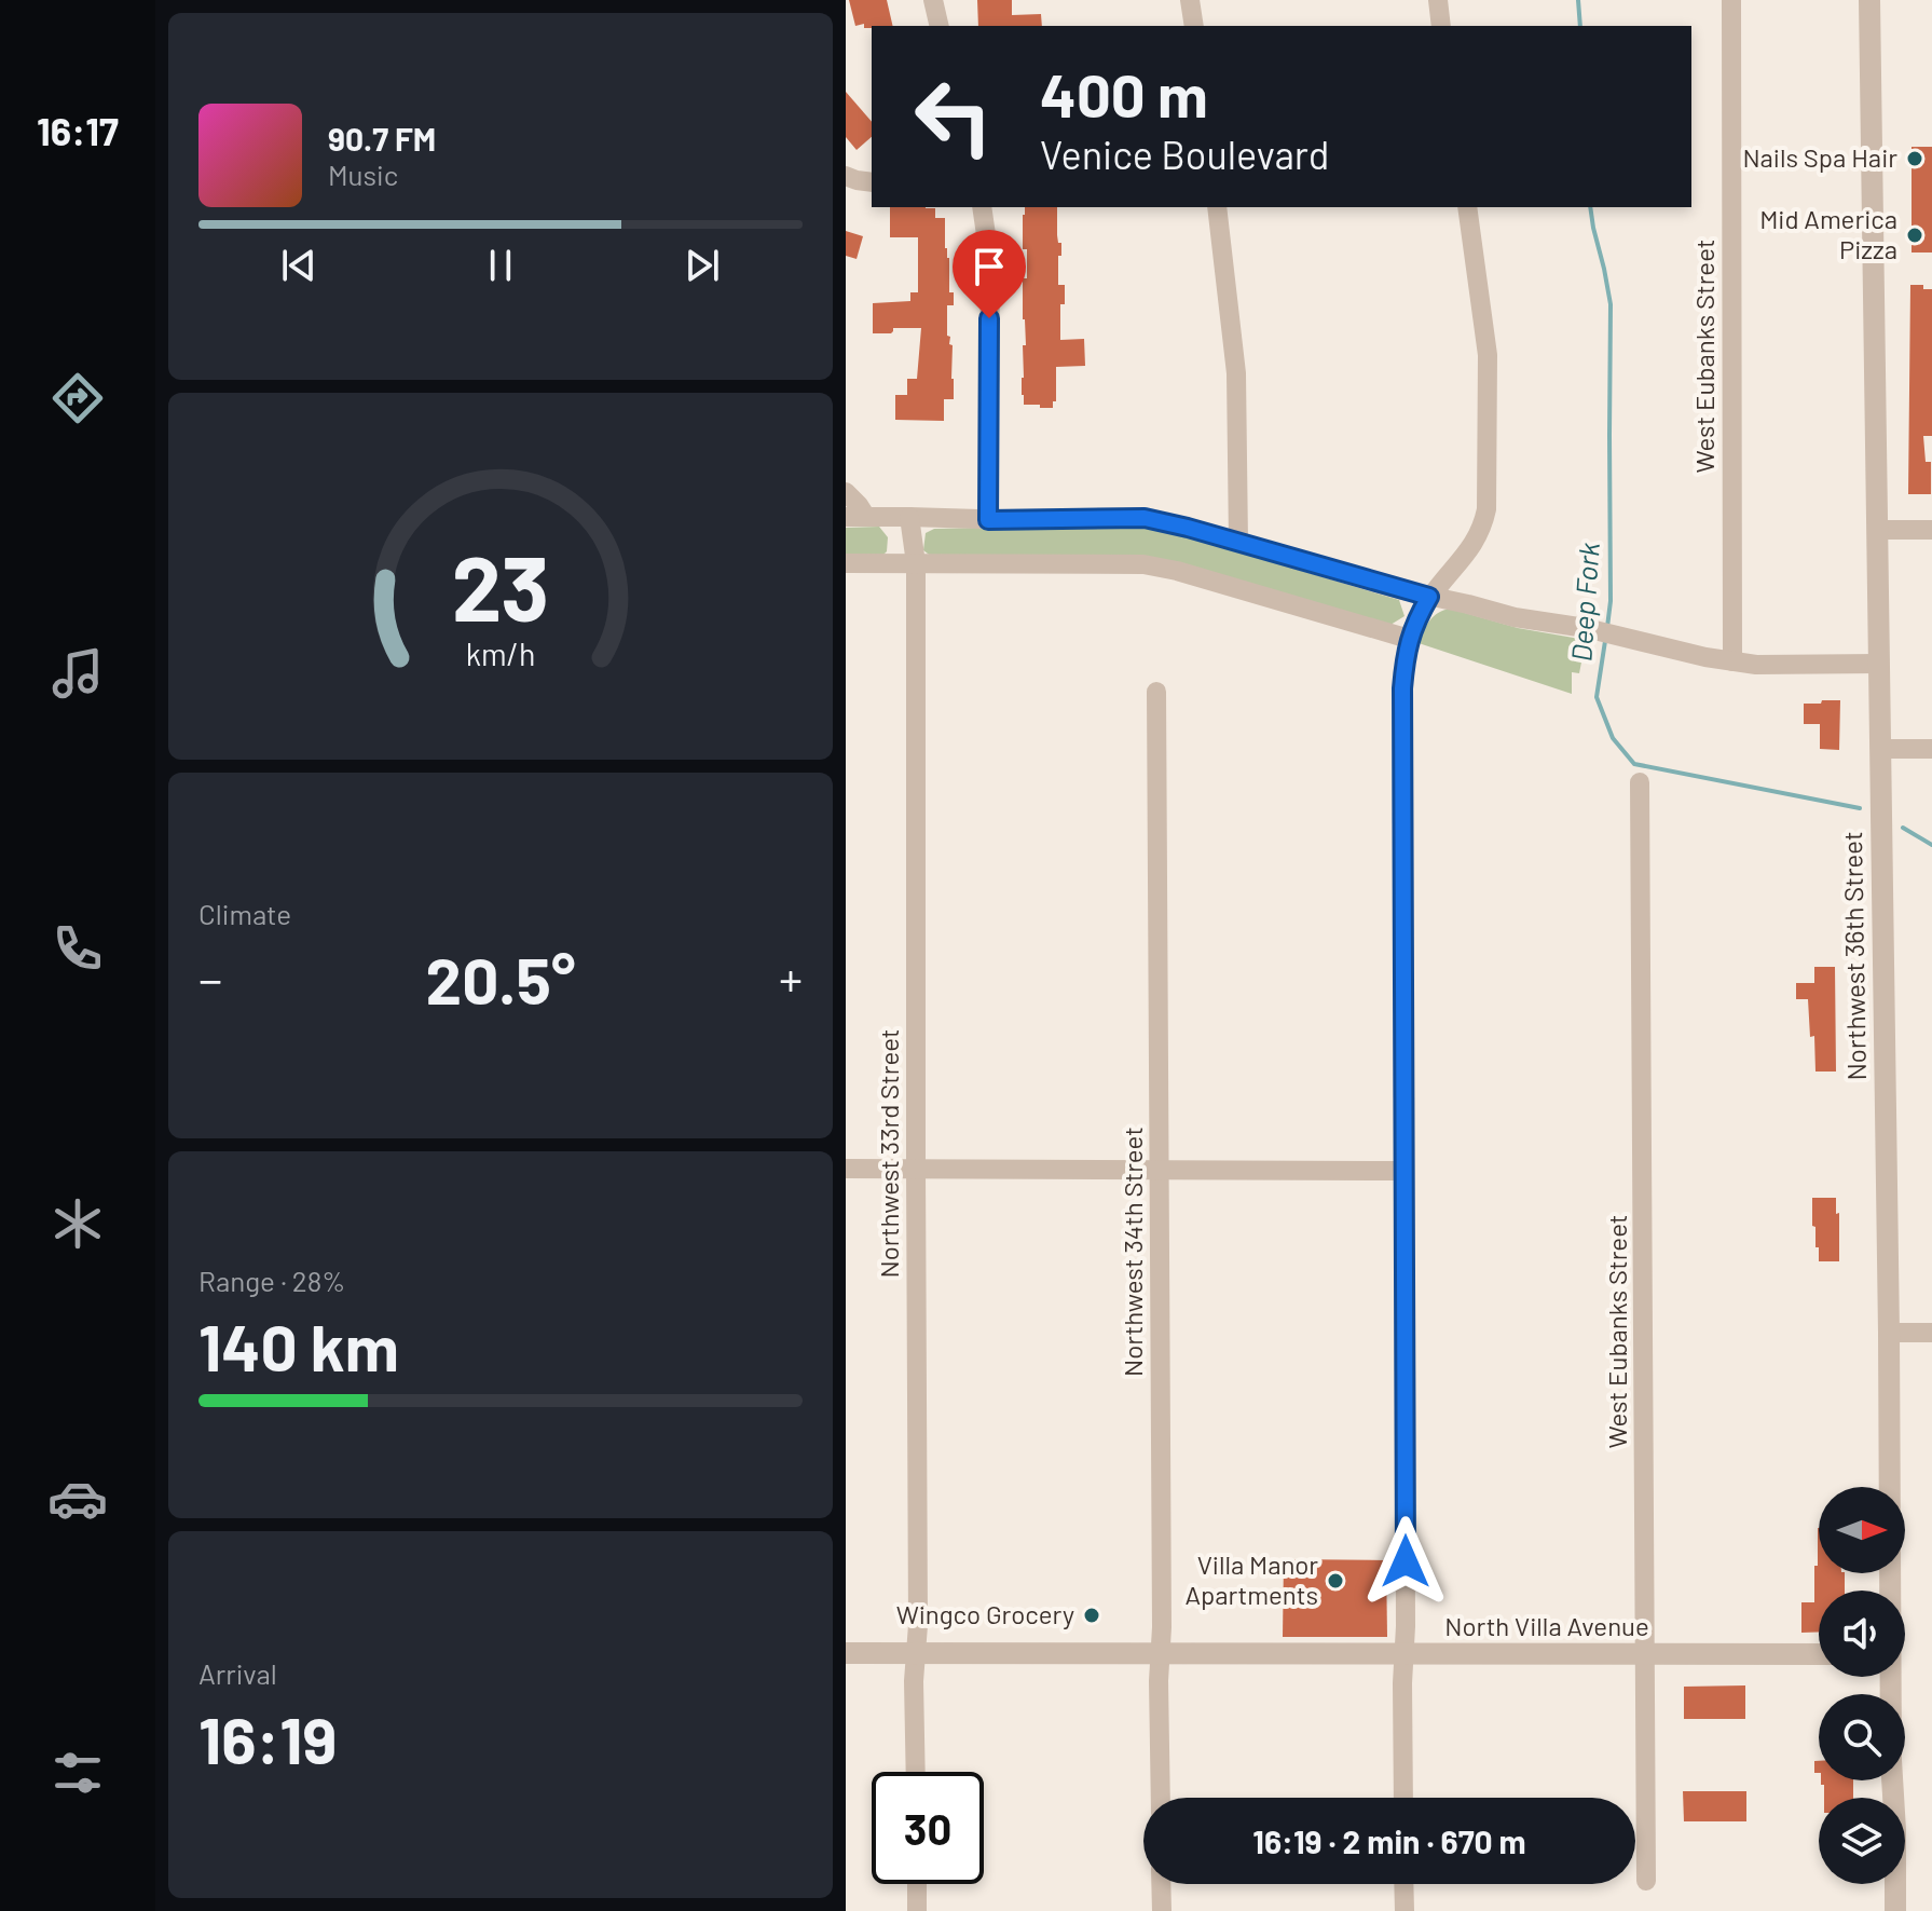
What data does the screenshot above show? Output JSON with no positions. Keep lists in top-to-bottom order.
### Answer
{
  "streets": {
    "street": [
      "West Eubanks Street",
      "Northwest 36th Street",
      "Northwest 33rd Street",
      "Northwest 34th Street",
      "North Villa Avenue"
    ]
  },
  "crossings": [
    ["West Eubanks Street", "North Villa Avenue"],
    ["Northwest 33rd Street", "North Villa Avenue"],
    ["Northwest 34th Street", "North Villa Avenue"]
  ],
  "water": ["Deep Fork"],
  "places": [
    "Nails Spa Hair",
    "Mid America Pizza",
    "Villa Manor Apartments",
    "Wingco Grocery"
  ],
  "north": "right",
  "page": {
    "tabs": "16:17",
    "turn": ["400 m", "Venice Boulevard"],
    "song": ["90.7 FM", "Music"],
    "tile": [
      "Climate",
      ["Range · 28%", "140 km"],
      ["Arrival", "16:19"]
    ],
    "heat": ["−", "20.5°", "+"],
    "limit": "30",
    "trip": "16:19 · 2 min · 670 m",
    "gauge": ["23", "km/h"]
  }
}
